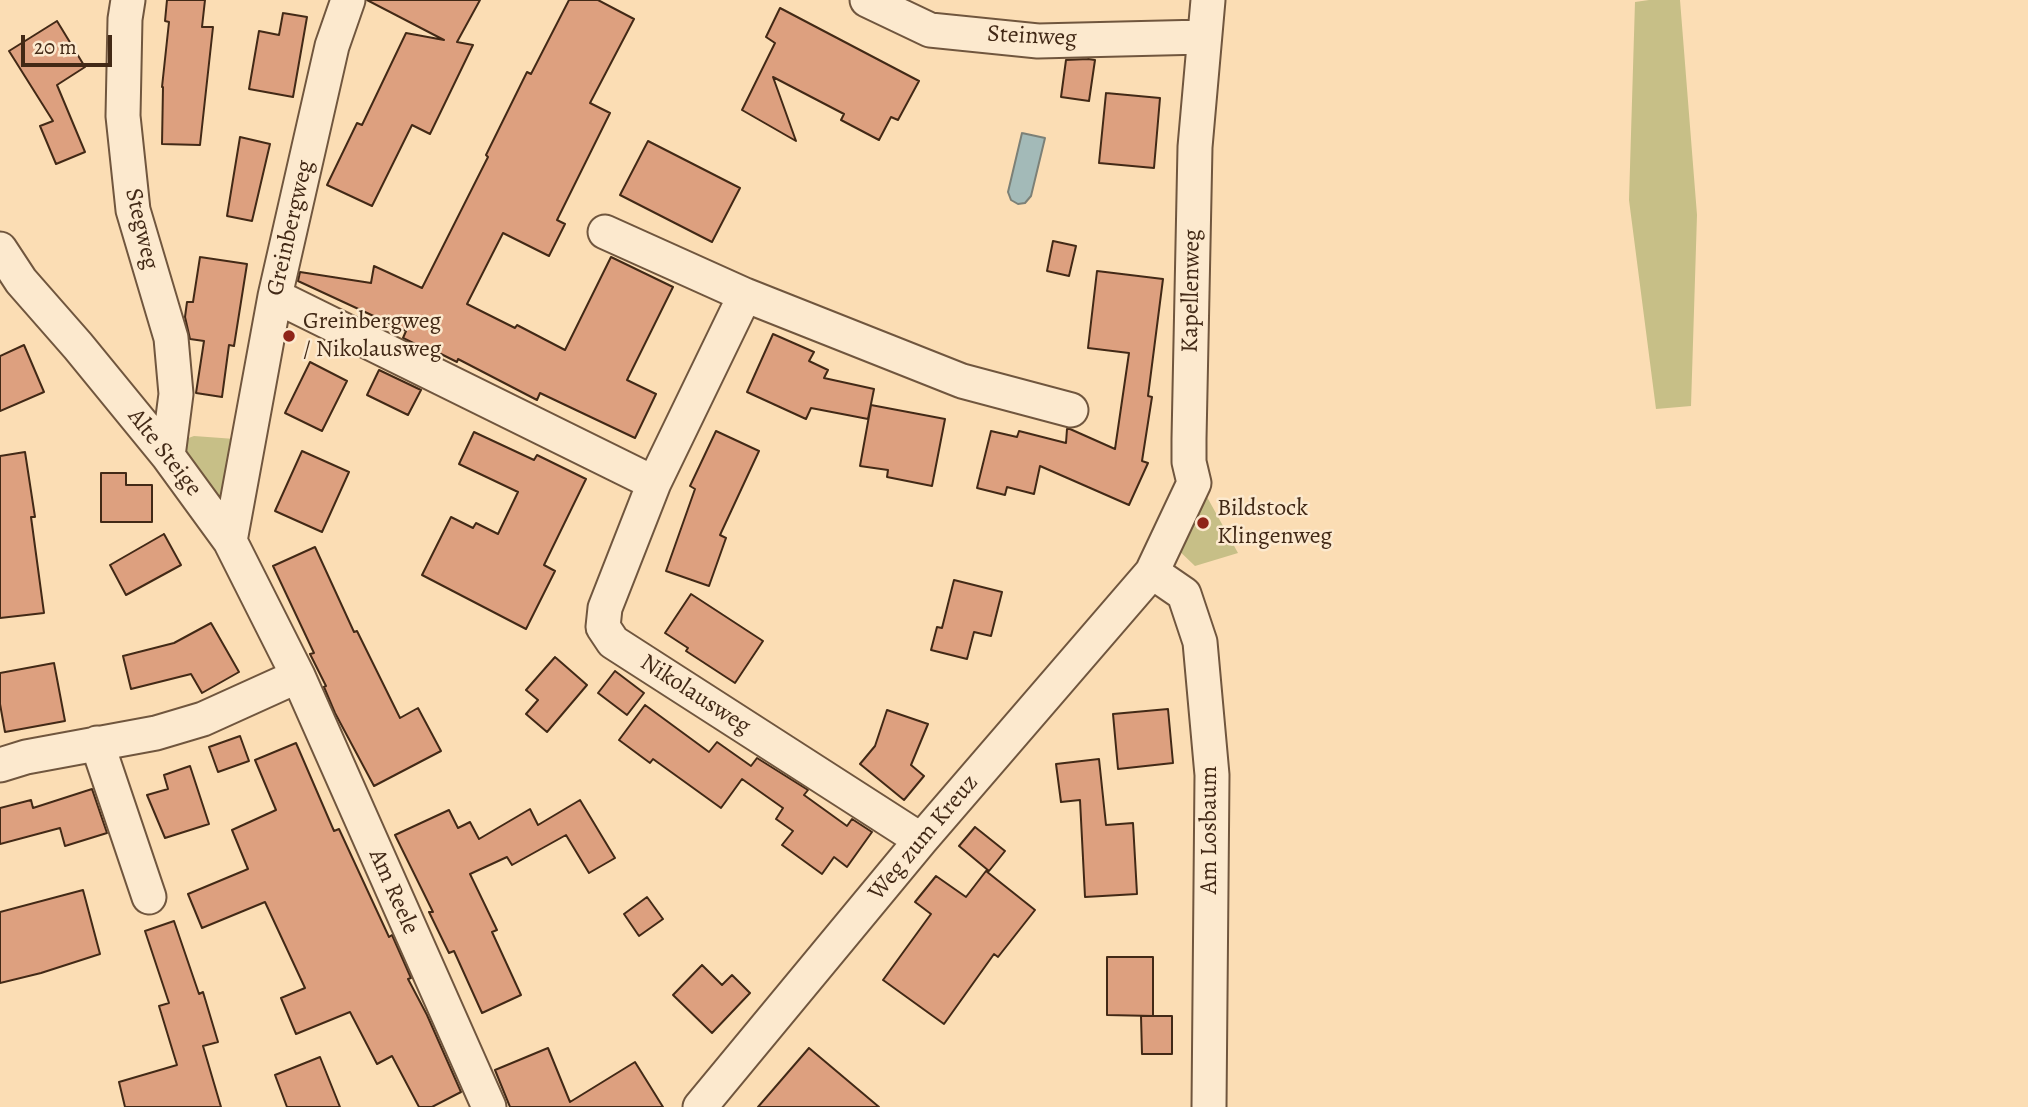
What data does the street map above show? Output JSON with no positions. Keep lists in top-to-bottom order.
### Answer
{
  "streets": {
    "street": [
      "Steinweg",
      "Greinbergweg",
      "Stegweg",
      "Kapellenweg",
      "Alte Steige",
      "Nikolausweg",
      "Am Losbaum",
      "Weg zum Kreuz",
      "Am Reele"
    ]
  },
  "crossings": [
    ["Steinweg", "Kapellenweg"],
    ["Greinbergweg", "Alte Steige"],
    ["Stegweg", "Alte Steige"],
    ["Kapellenweg", "Am Losbaum"],
    ["Kapellenweg", "Weg zum Kreuz"],
    ["Alte Steige", "Am Reele"],
    ["Nikolausweg", "Weg zum Kreuz"],
    ["Am Losbaum", "Weg zum Kreuz"]
  ],
  "places": ["Greinbergweg / Nikolausweg", "Bildstock Klingenweg"],
  "scale_bar": "20 m"
}
